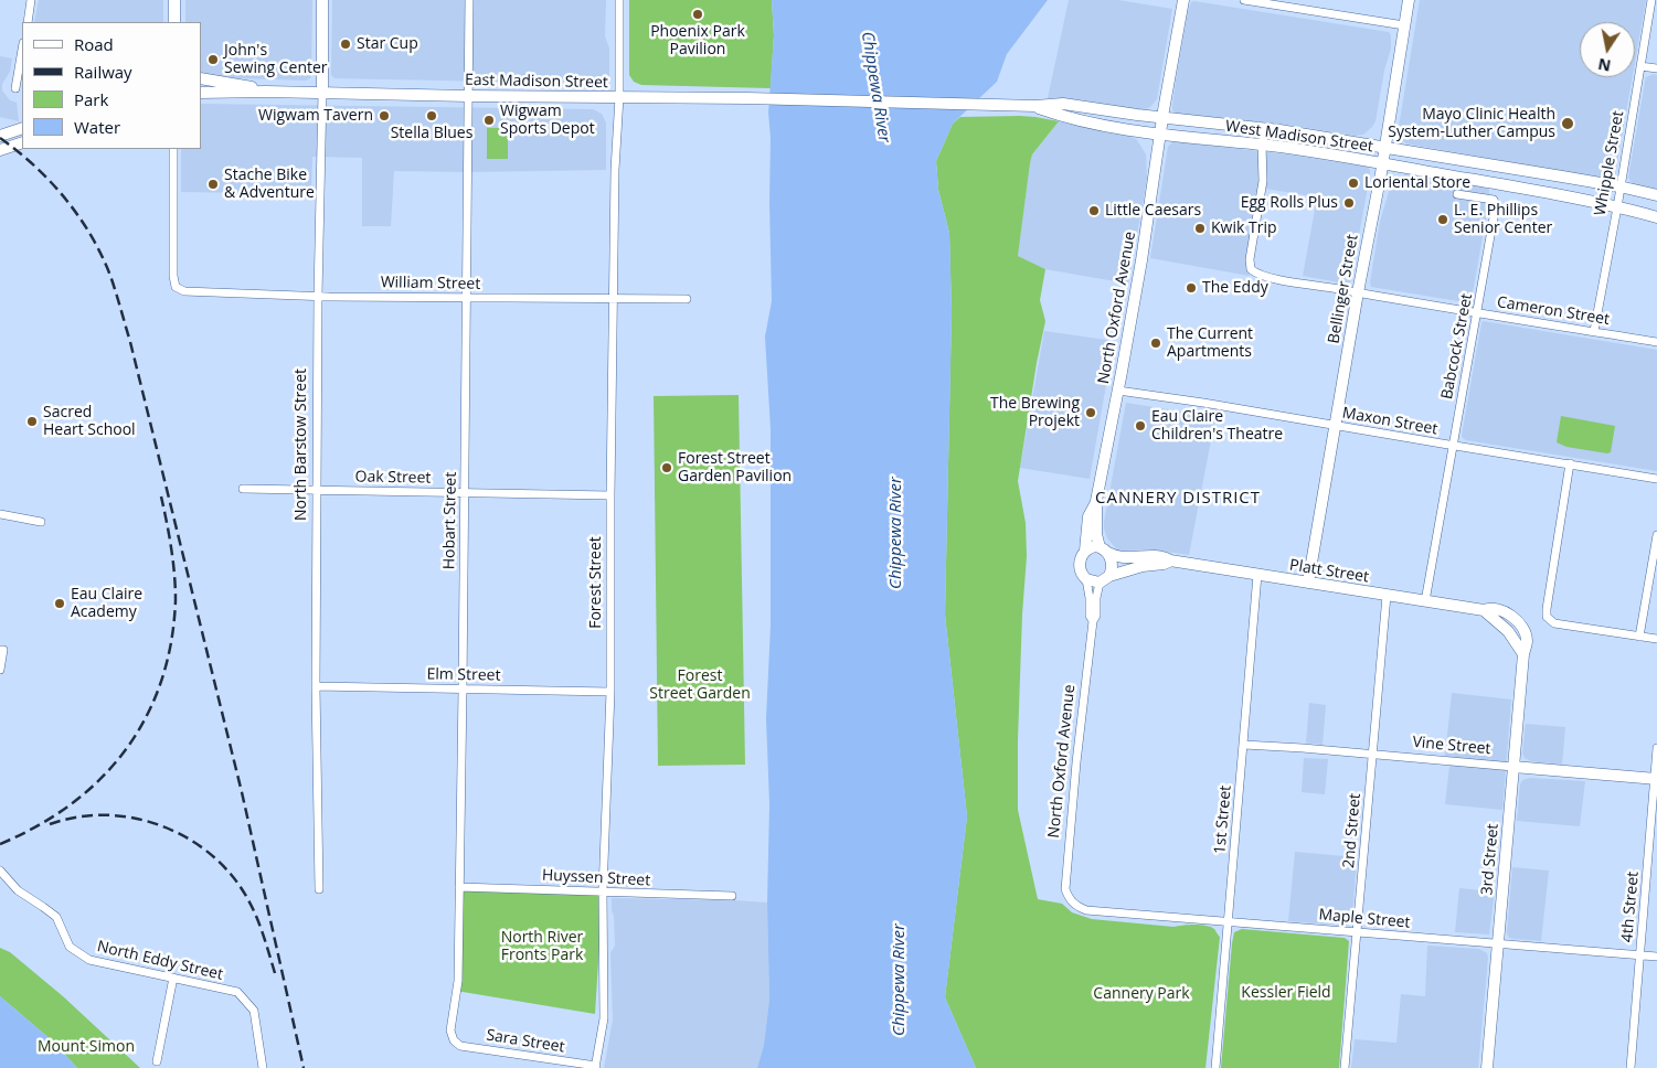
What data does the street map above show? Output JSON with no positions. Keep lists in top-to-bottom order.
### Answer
{
  "streets": {
    "main road": [
      "East Madison Street",
      "West Madison Street",
      "Bellinger Street",
      "North Oxford Avenue",
      "North Barstow Street",
      "Platt Street",
      "Vine Street",
      "3rd Street"
    ],
    "street": [
      "Whipple Street",
      "William Street",
      "Cameron Street",
      "Babcock Street",
      "Maxon Street",
      "Oak Street",
      "Hobart Street",
      "Forest Street",
      "Elm Street",
      "1st Street",
      "2nd Street",
      "Huyssen Street",
      "4th Street",
      "Maple Street",
      "North Eddy Street",
      "Sara Street"
    ]
  },
  "crossings": [
    ["East Madison Street", "West Madison Street"],
    ["East Madison Street", "North Barstow Street"],
    ["East Madison Street", "Hobart Street"],
    ["East Madison Street", "Forest Street"],
    ["West Madison Street", "Whipple Street"],
    ["West Madison Street", "Bellinger Street"],
    ["West Madison Street", "North Oxford Avenue"],
    ["West Madison Street", "Cameron Street"],
    ["Whipple Street", "Cameron Street"],
    ["William Street", "North Barstow Street"],
    ["William Street", "Hobart Street"],
    ["William Street", "Forest Street"],
    ["Bellinger Street", "Cameron Street"],
    ["Bellinger Street", "Maxon Street"],
    ["Bellinger Street", "Platt Street"],
    ["North Oxford Avenue", "Maxon Street"],
    ["North Oxford Avenue", "Platt Street"],
    ["North Oxford Avenue", "Maple Street"],
    ["Cameron Street", "Babcock Street"],
    ["Babcock Street", "Maxon Street"],
    ["Babcock Street", "Platt Street"],
    ["North Barstow Street", "Oak Street"],
    ["North Barstow Street", "Elm Street"],
    ["Oak Street", "Hobart Street"],
    ["Oak Street", "Forest Street"],
    ["Hobart Street", "Elm Street"],
    ["Hobart Street", "Huyssen Street"],
    ["Hobart Street", "Sara Street"],
    ["Platt Street", "1st Street"],
    ["Platt Street", "2nd Street"],
    ["Platt Street", "3rd Street"],
    ["Forest Street", "Elm Street"],
    ["Forest Street", "Huyssen Street"],
    ["Forest Street", "Sara Street"],
    ["Vine Street", "1st Street"],
    ["Vine Street", "2nd Street"],
    ["Vine Street", "3rd Street"],
    ["Vine Street", "4th Street"],
    ["1st Street", "Maple Street"],
    ["2nd Street", "Maple Street"],
    ["3rd Street", "Maple Street"],
    ["4th Street", "Maple Street"]
  ],
  "districts": ["CANNERY DISTRICT"],
  "water": ["Chippewa River"],
  "parks": [
    "Forest Street Garden",
    "North River Fronts Park",
    "Kessler Field",
    "Cannery Park",
    "Mount Simon"
  ],
  "places": [
    "Phoenix Park Pavilion",
    "Star Cup",
    "John's Sewing Center",
    "Wigwam Tavern",
    "Stella Blues",
    "Wigwam Sports Depot",
    "Mayo Clinic Health System-Luther Campus",
    "Loriental Store",
    "Stache Bike & Adventure",
    "Egg Rolls Plus",
    "Little Caesars",
    "L. E. Phillips Senior Center",
    "Kwik Trip",
    "The Eddy",
    "The Current Apartments",
    "The Brewing Projekt",
    "Sacred Heart School",
    "Eau Claire Children's Theatre",
    "Forest Street Garden Pavilion",
    "Eau Claire Academy"
  ],
  "legend": [
    "Road",
    "Railway",
    "Park",
    "Water"
  ],
  "north": "bottom"
}
